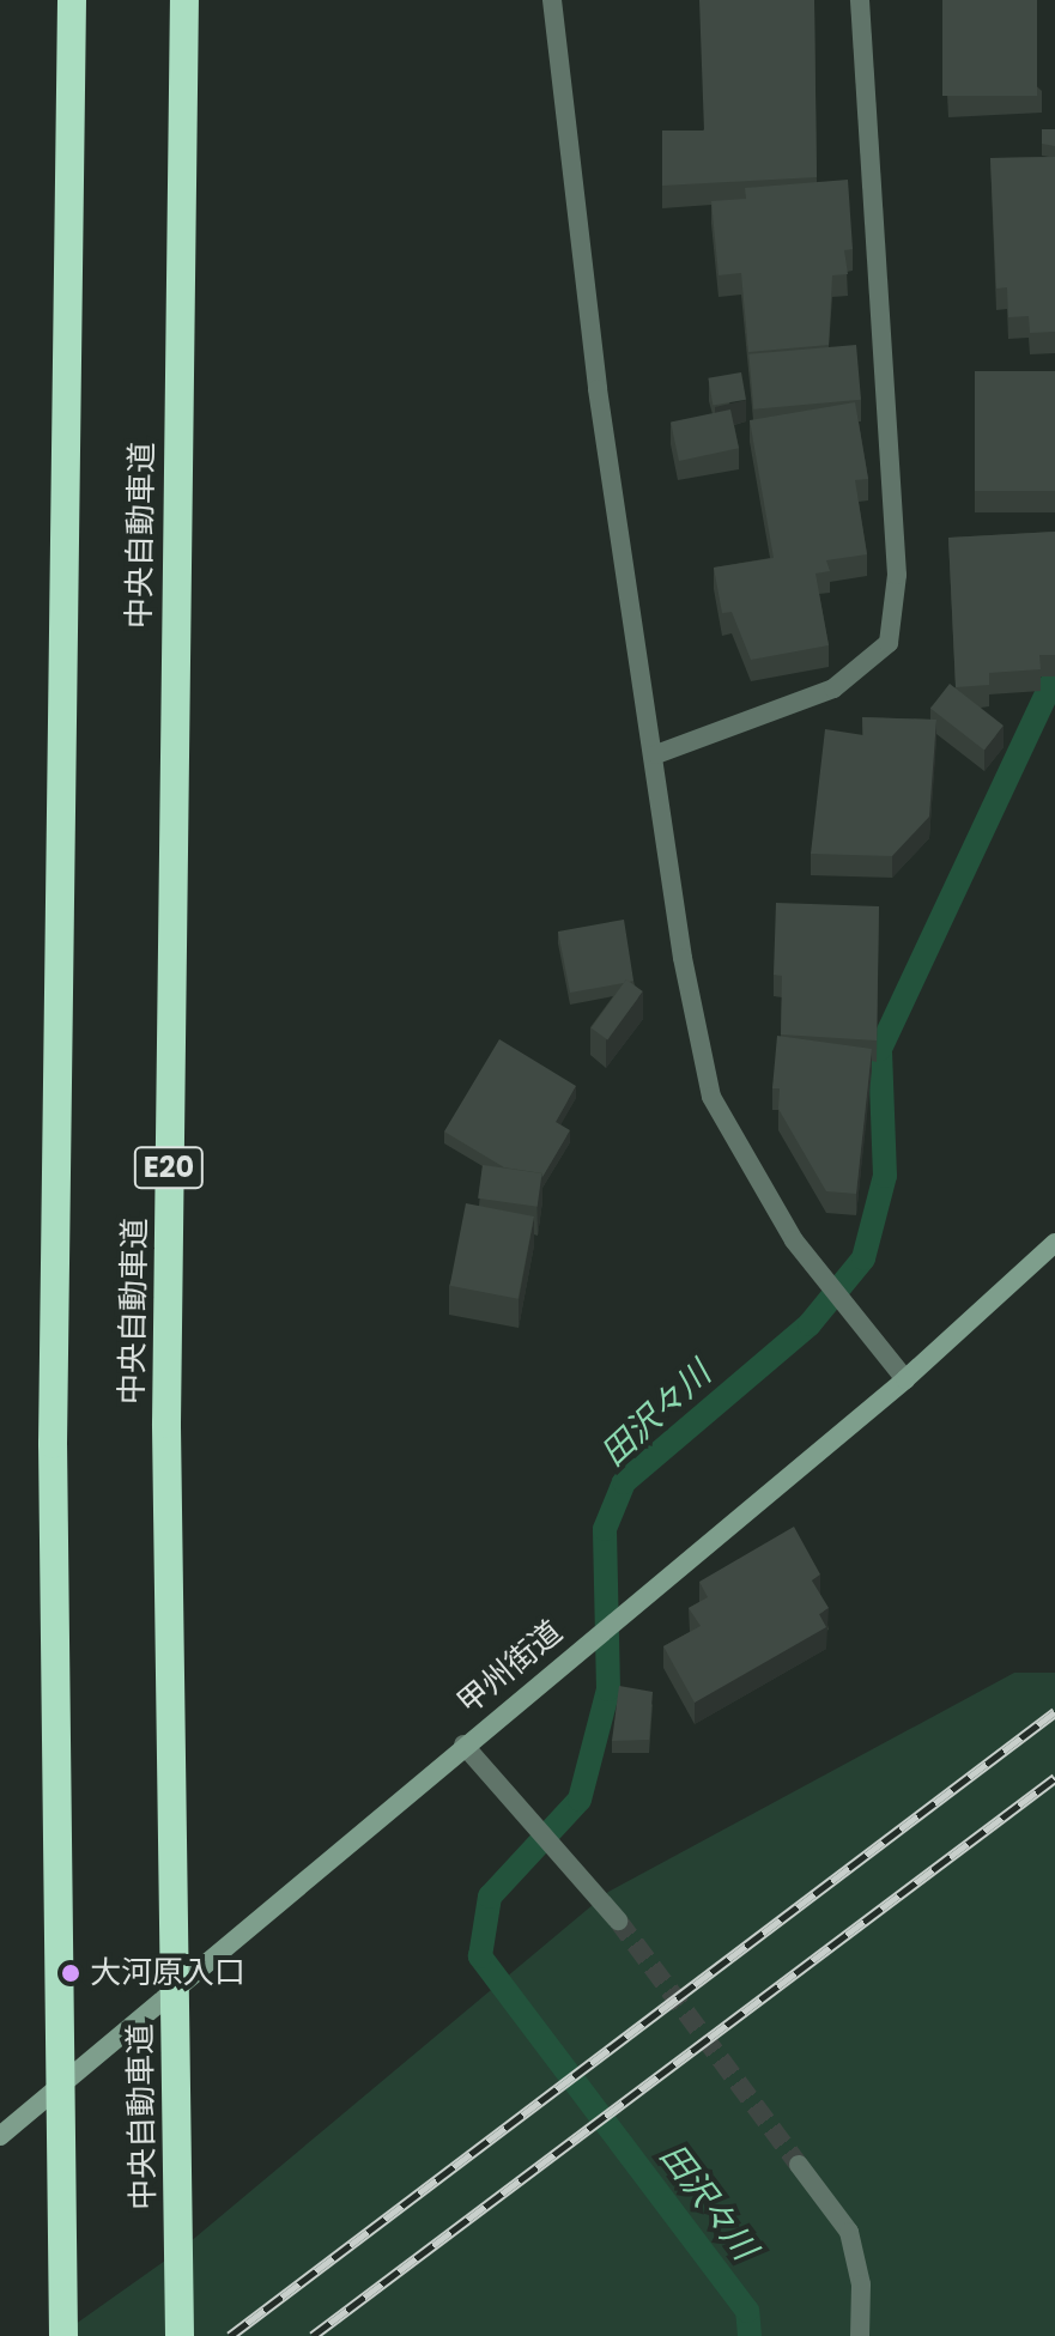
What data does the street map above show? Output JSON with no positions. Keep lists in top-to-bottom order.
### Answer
{
  "streets": {
    "highway": ["中央自動車道", "E20"],
    "main road": ["甲州街道"]
  },
  "water": ["田沢々川"],
  "places": ["大河原入口"]
}
